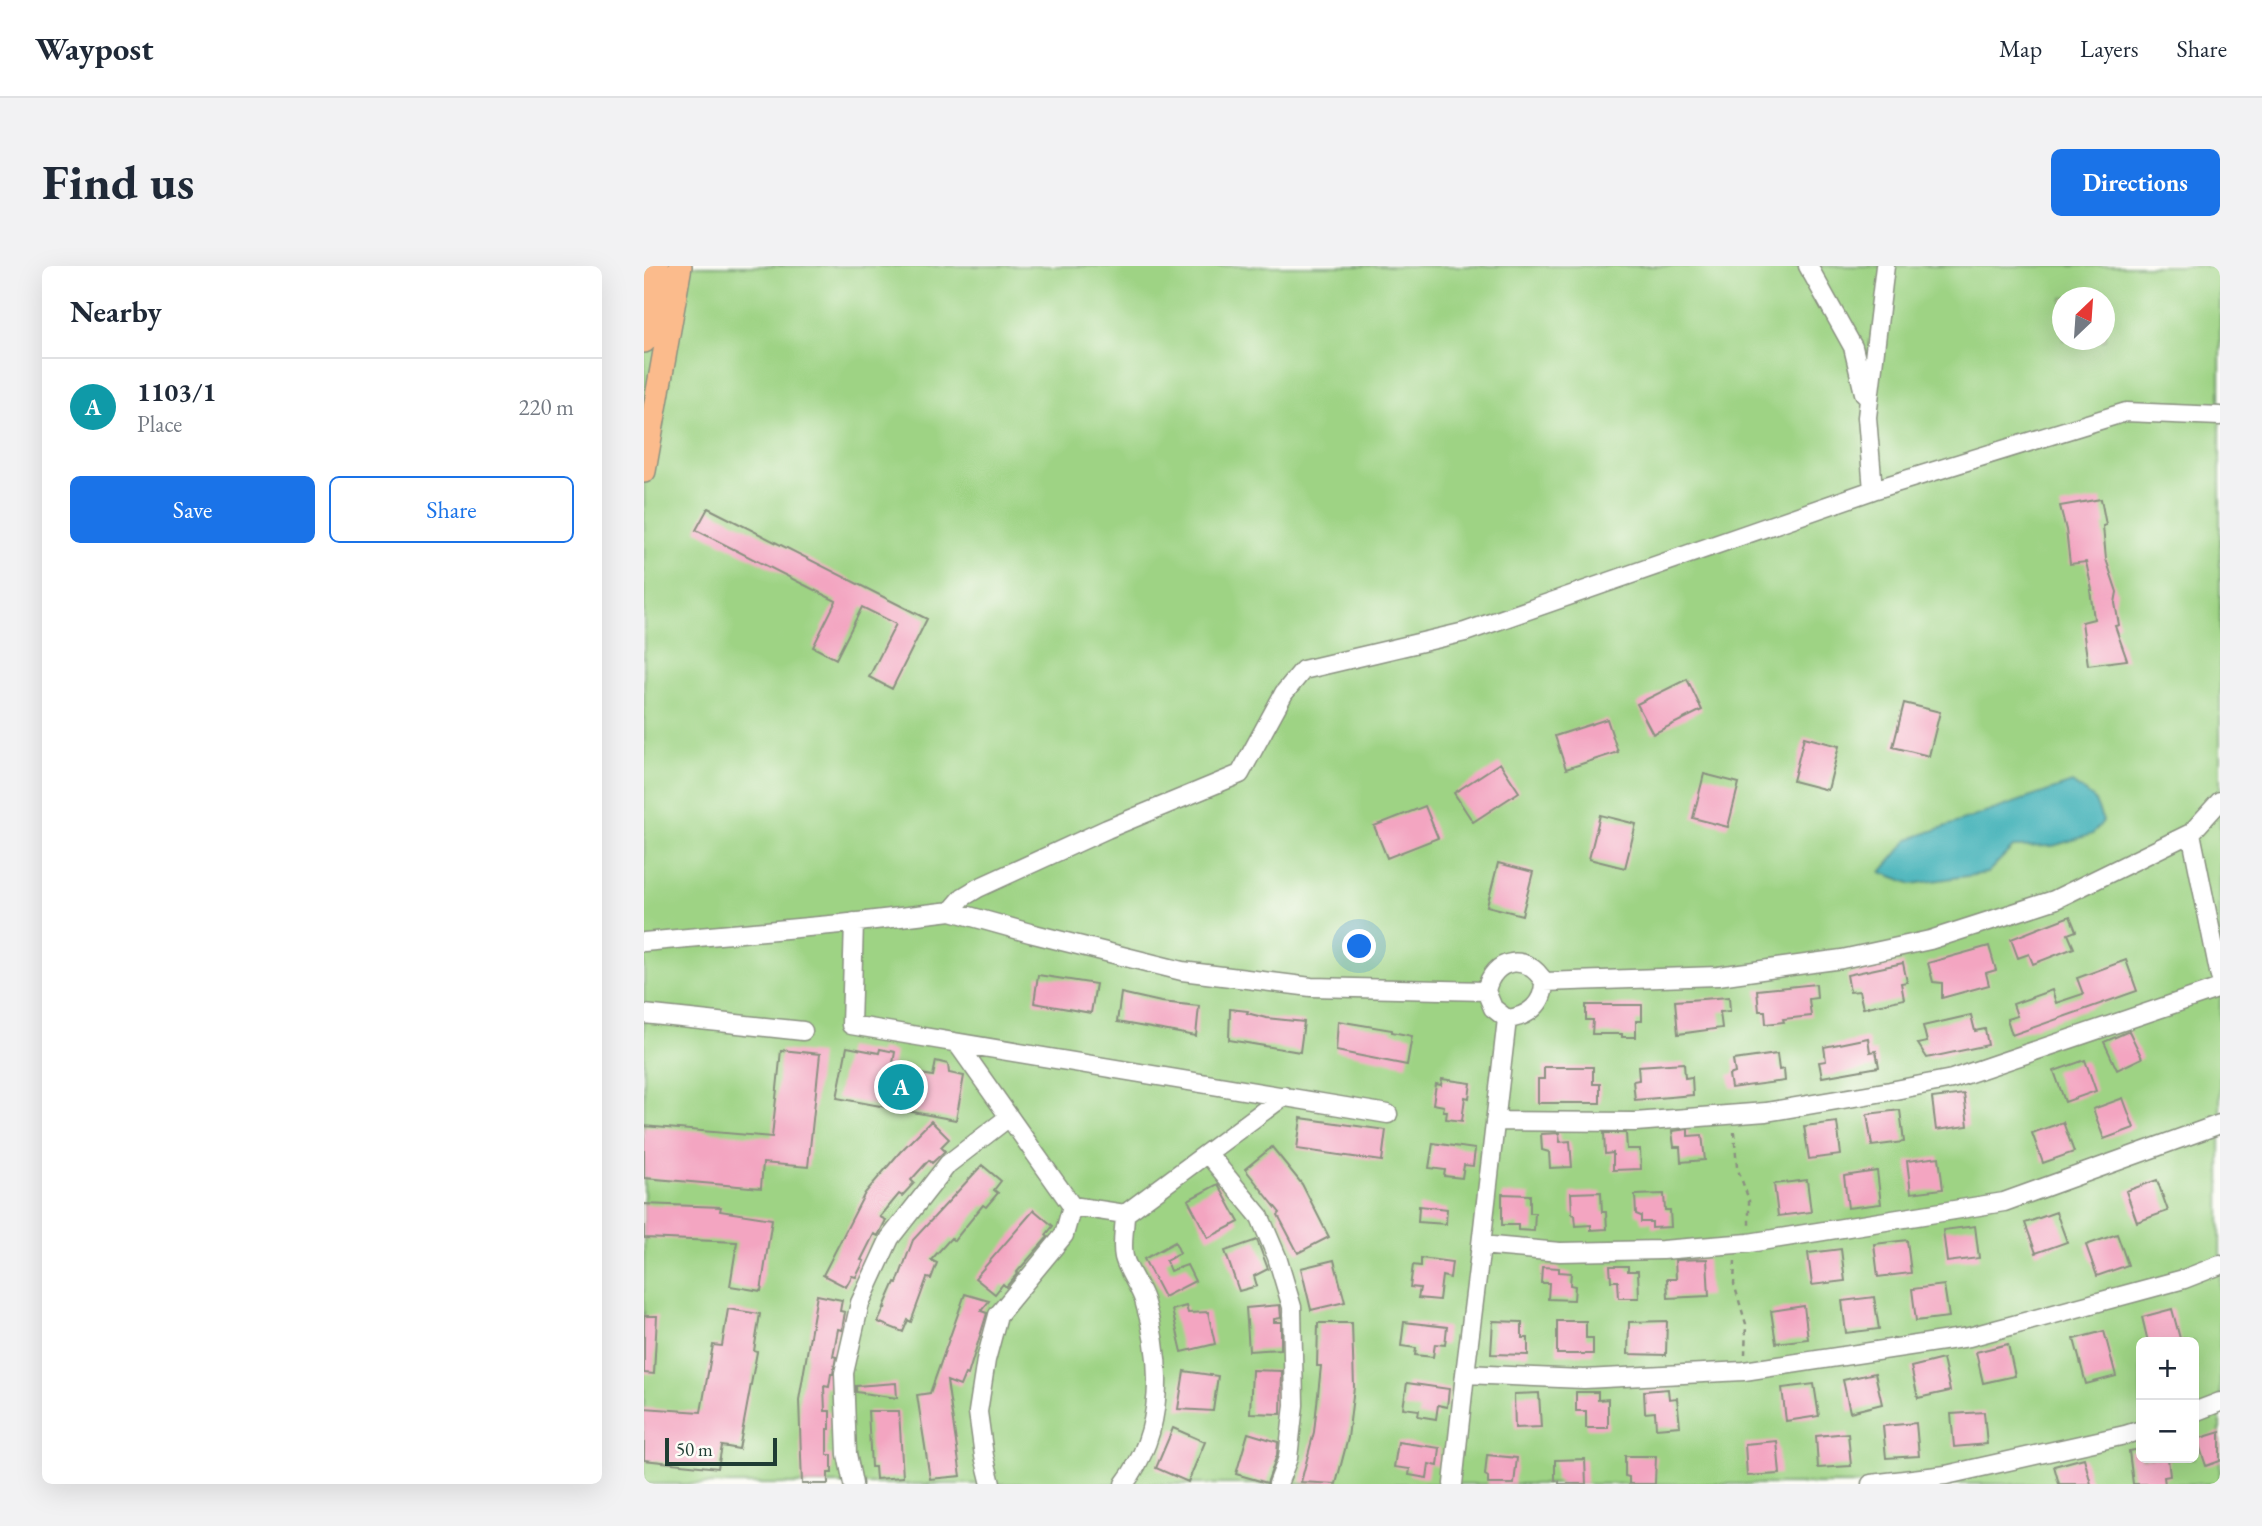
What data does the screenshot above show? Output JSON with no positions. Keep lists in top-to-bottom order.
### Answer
{
  "scale_bar": "50 m",
  "north": "top right",
  "page": {
    "header": "Waypost",
    "nav": ["Map", "Layers", "Share"],
    "buttons": [
      "Directions",
      ["Save", "Share"]
    ],
    "title": "Find us",
    "heading": "Nearby",
    "list": [
      {
        "mark": "A",
        "name": "1103/1",
        "note": "Place",
        "value": "220 m"
      }
    ],
    "pins": "A",
    "map_buttons": ["+", "−"],
    "scale": "50 m"
  }
}
